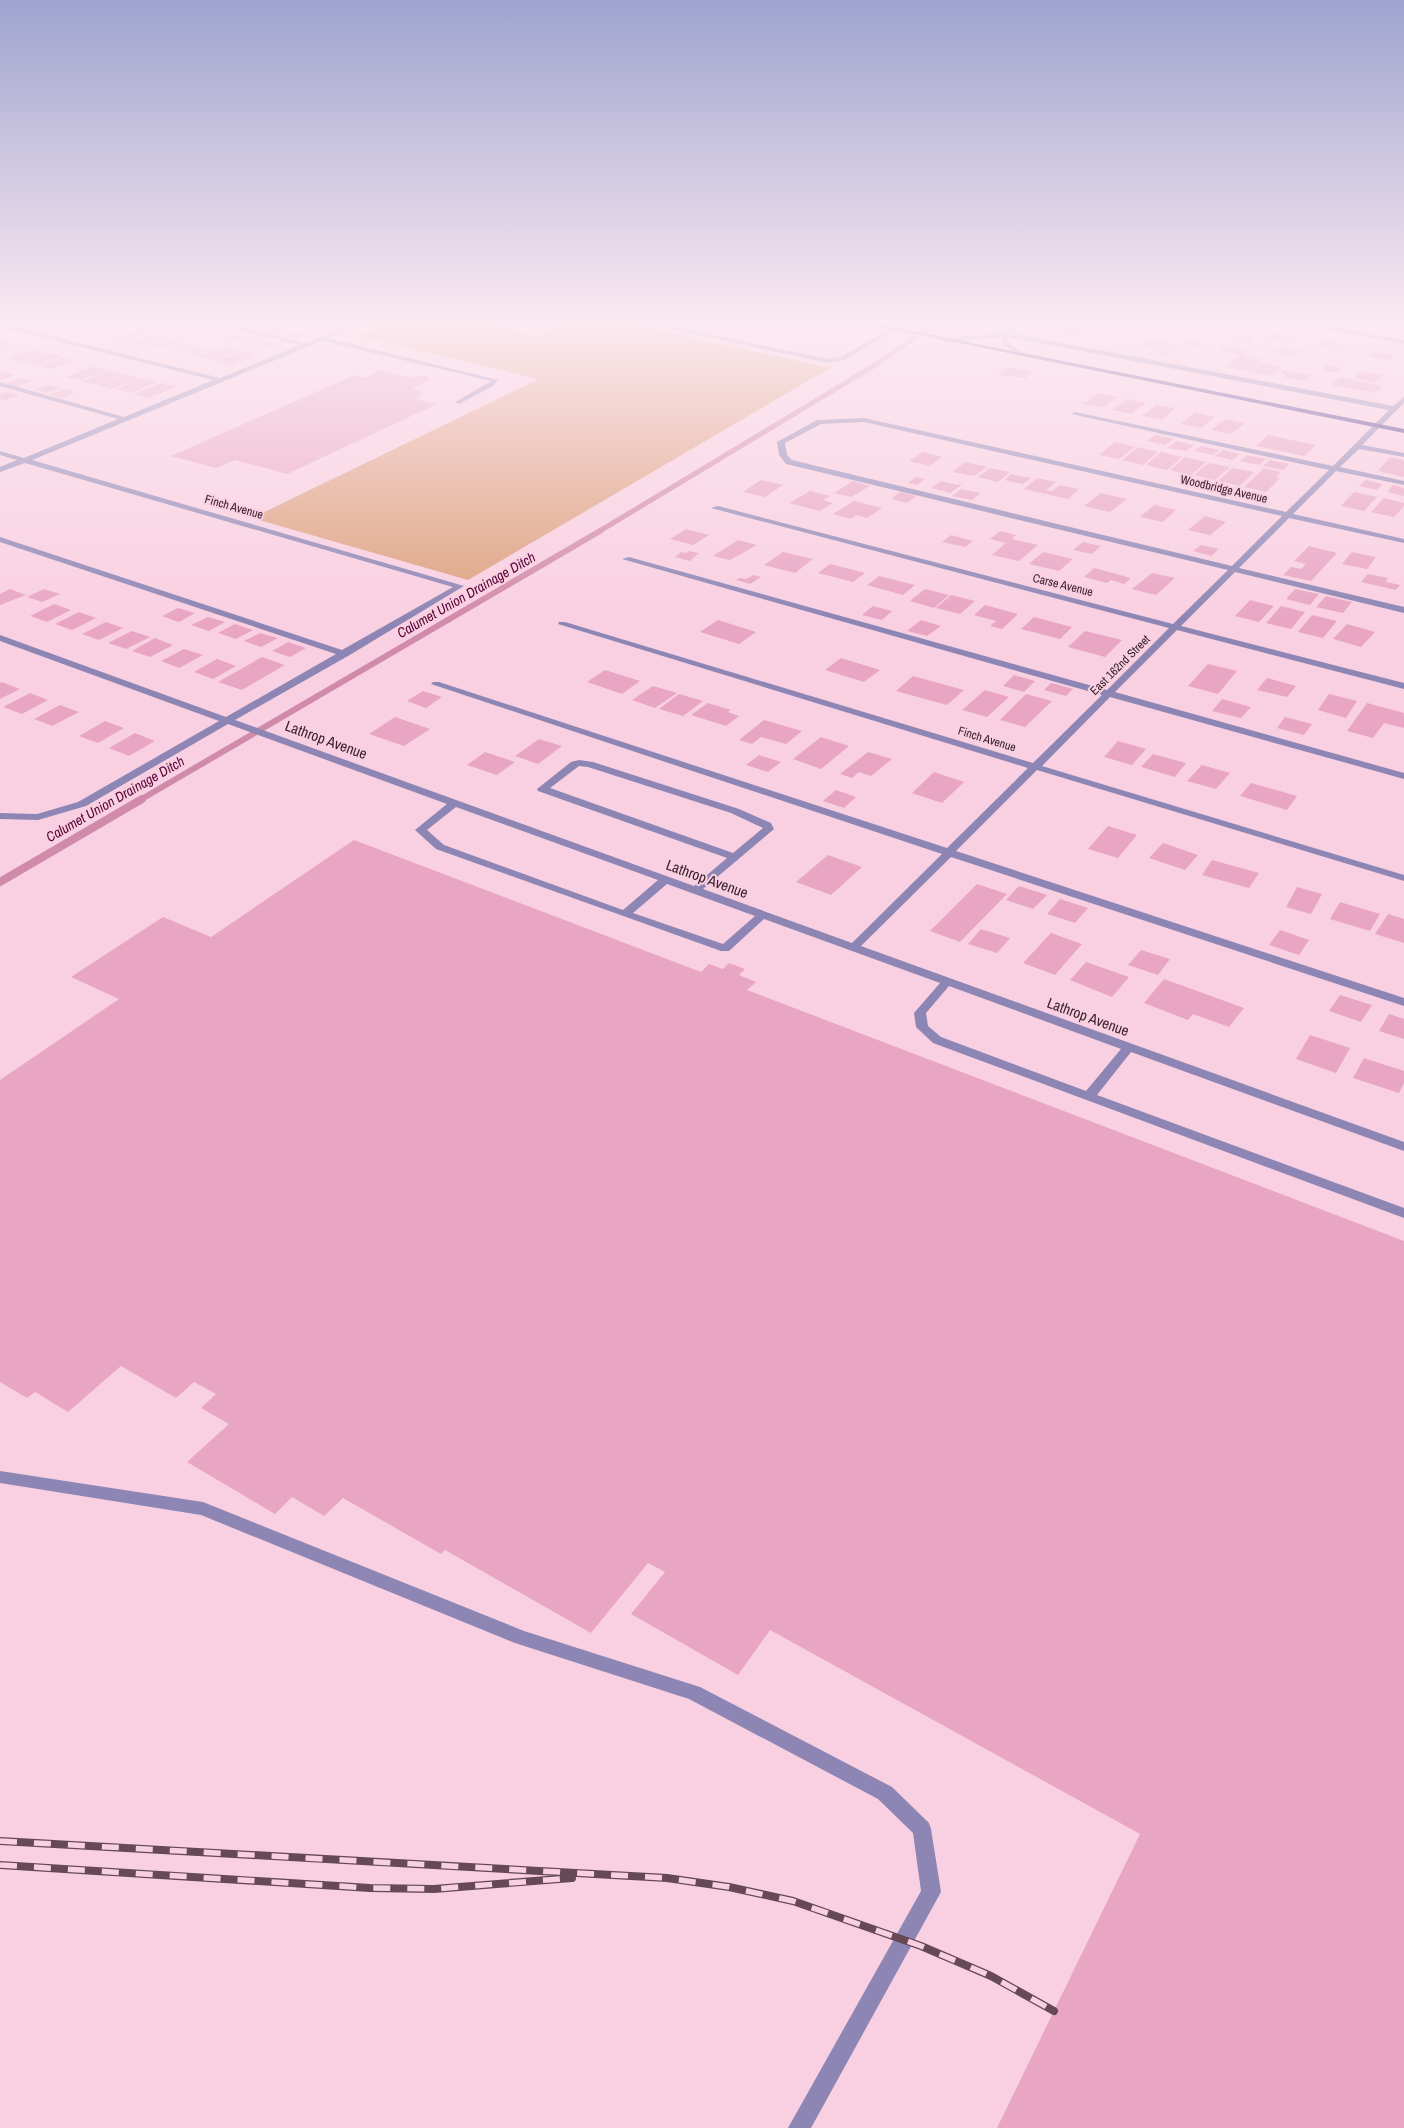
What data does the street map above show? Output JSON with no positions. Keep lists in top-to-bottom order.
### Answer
{
  "streets": {
    "street": [
      "Woodbridge Avenue",
      "Finch Avenue",
      "Carse Avenue",
      "East 162nd Street",
      "Lathrop Avenue"
    ]
  },
  "crossings": [
    ["Woodbridge Avenue", "East 162nd Street"],
    ["Finch Avenue", "East 162nd Street"],
    ["Carse Avenue", "East 162nd Street"],
    ["East 162nd Street", "Lathrop Avenue"]
  ],
  "water": ["Calumet Union Drainage Ditch"]
}
